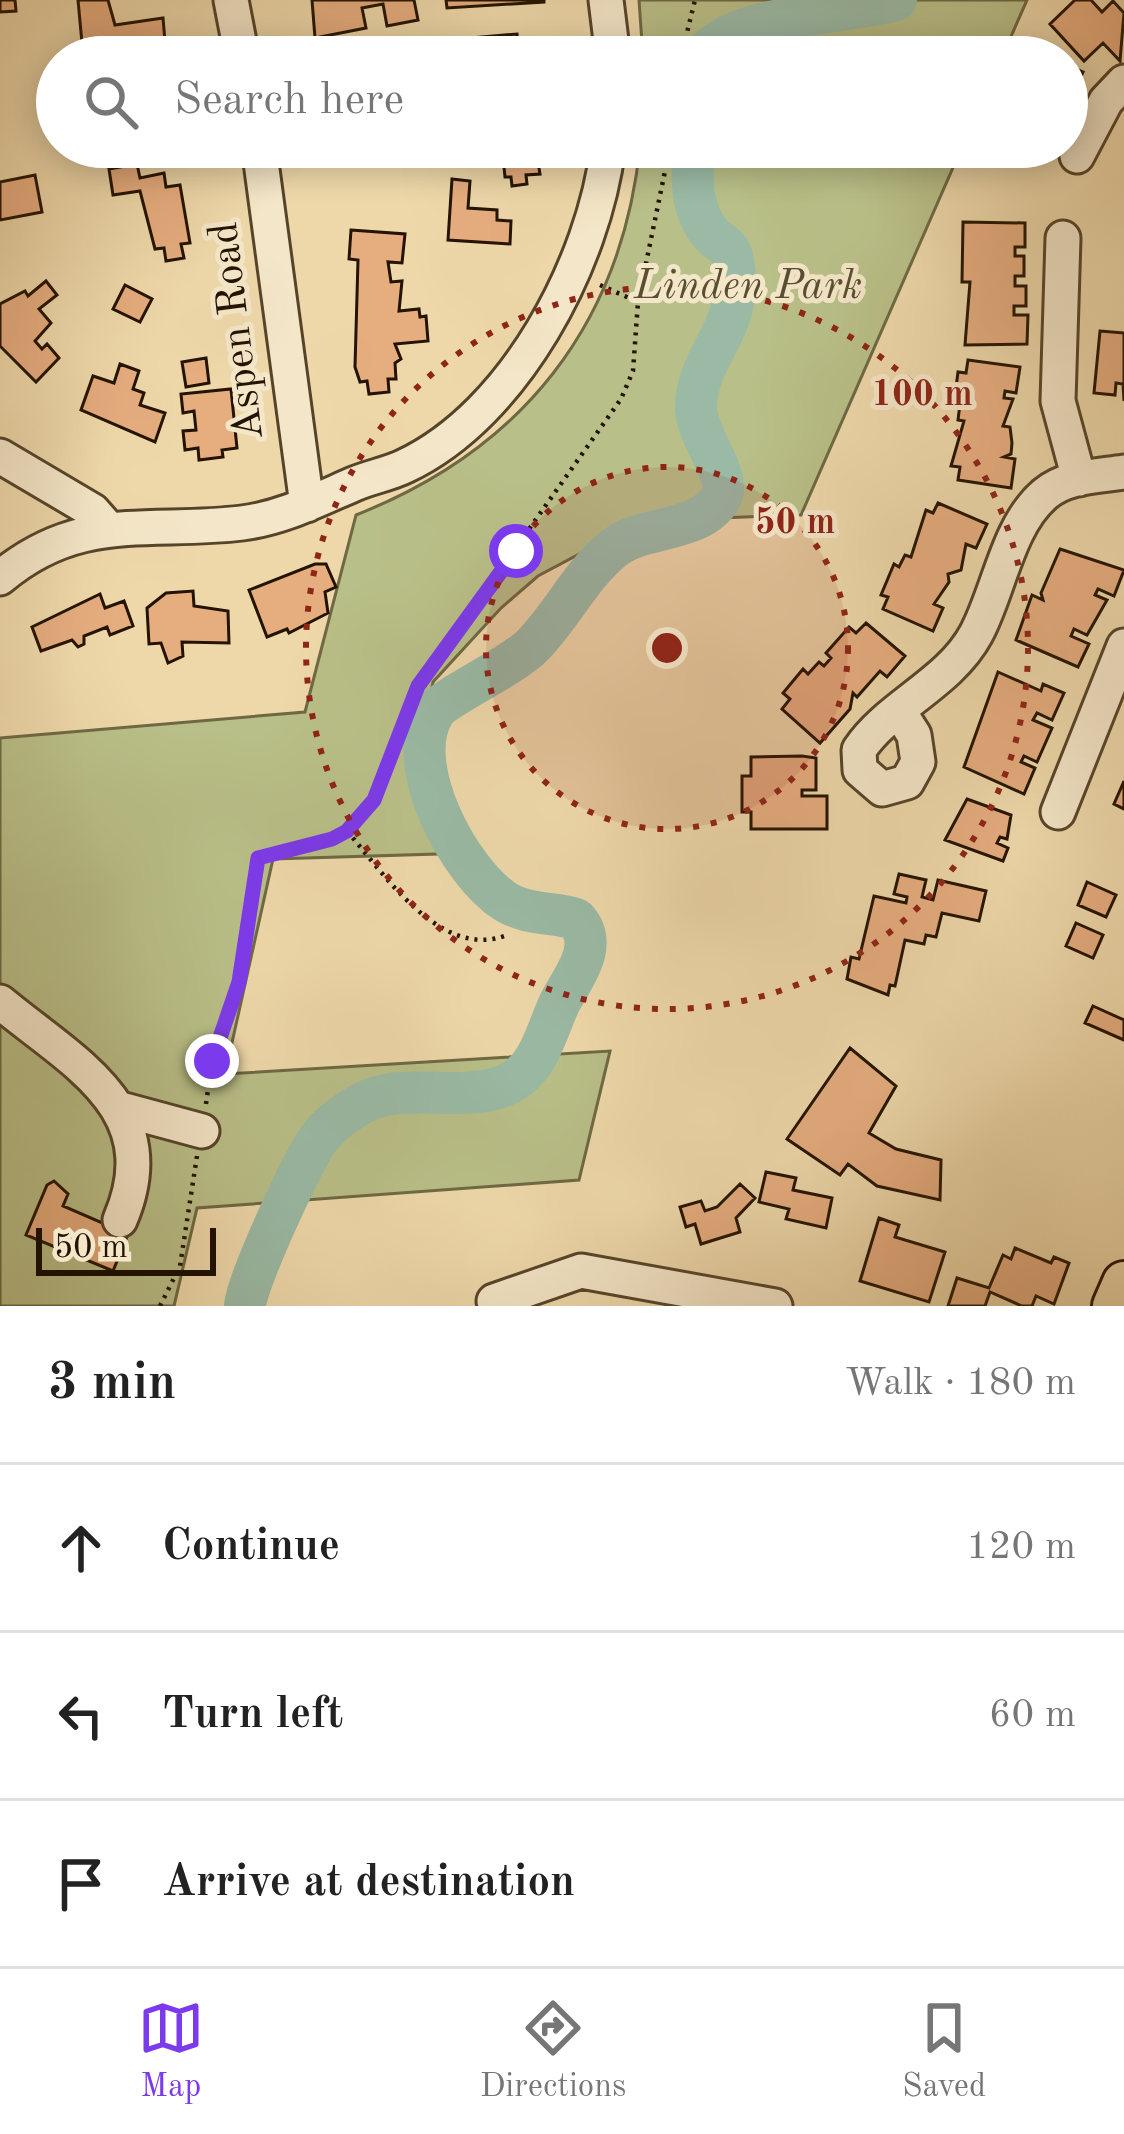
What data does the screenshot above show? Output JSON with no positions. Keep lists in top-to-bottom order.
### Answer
{
  "streets": {
    "street": ["Aspen Road"]
  },
  "parks": ["Linden Park"],
  "scale_bar": "50 m",
  "page": {
    "search": "Search here",
    "scale": "50 m",
    "heading": ["3 min", "Walk · 180 m"],
    "list": [
      ["Continue", "120 m"],
      ["Turn left", "60 m"],
      "Arrive at destination"
    ],
    "nav": ["Map", "Directions", "Saved"]
  },
  "rings": ["100 m", "50 m"]
}
